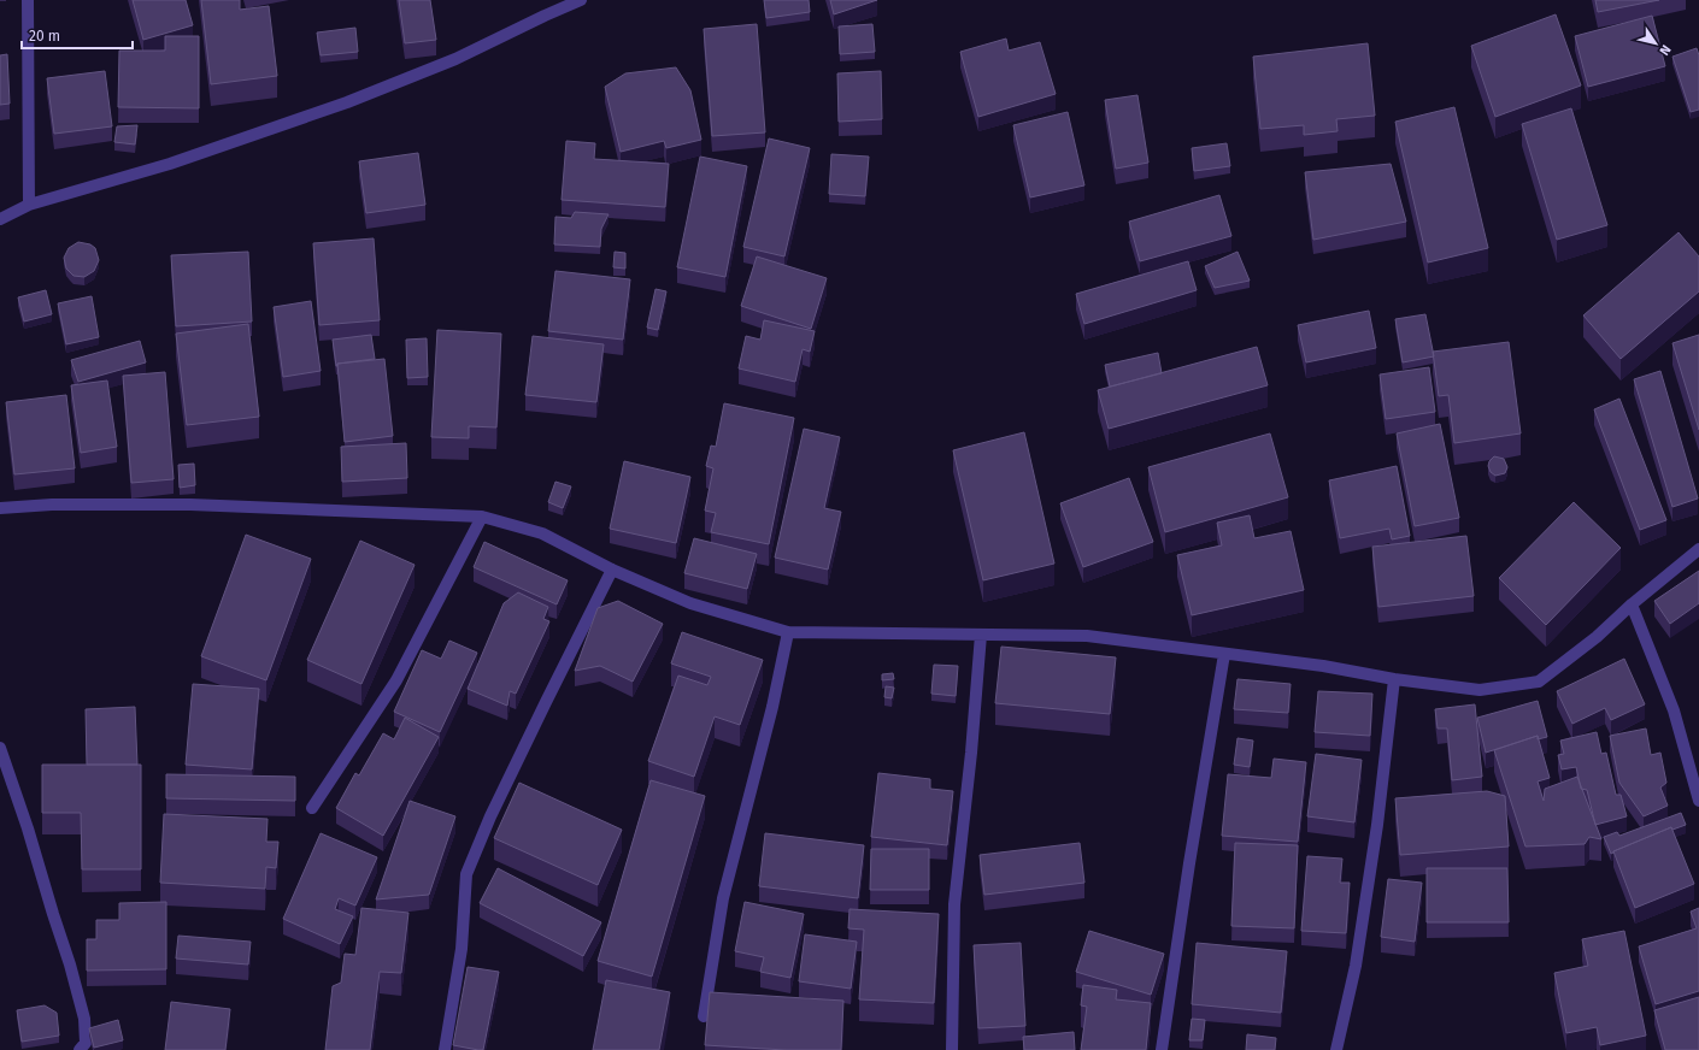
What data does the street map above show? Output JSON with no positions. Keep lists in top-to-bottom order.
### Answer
{
  "scale_bar": "20 m",
  "north": "bottom right"
}
